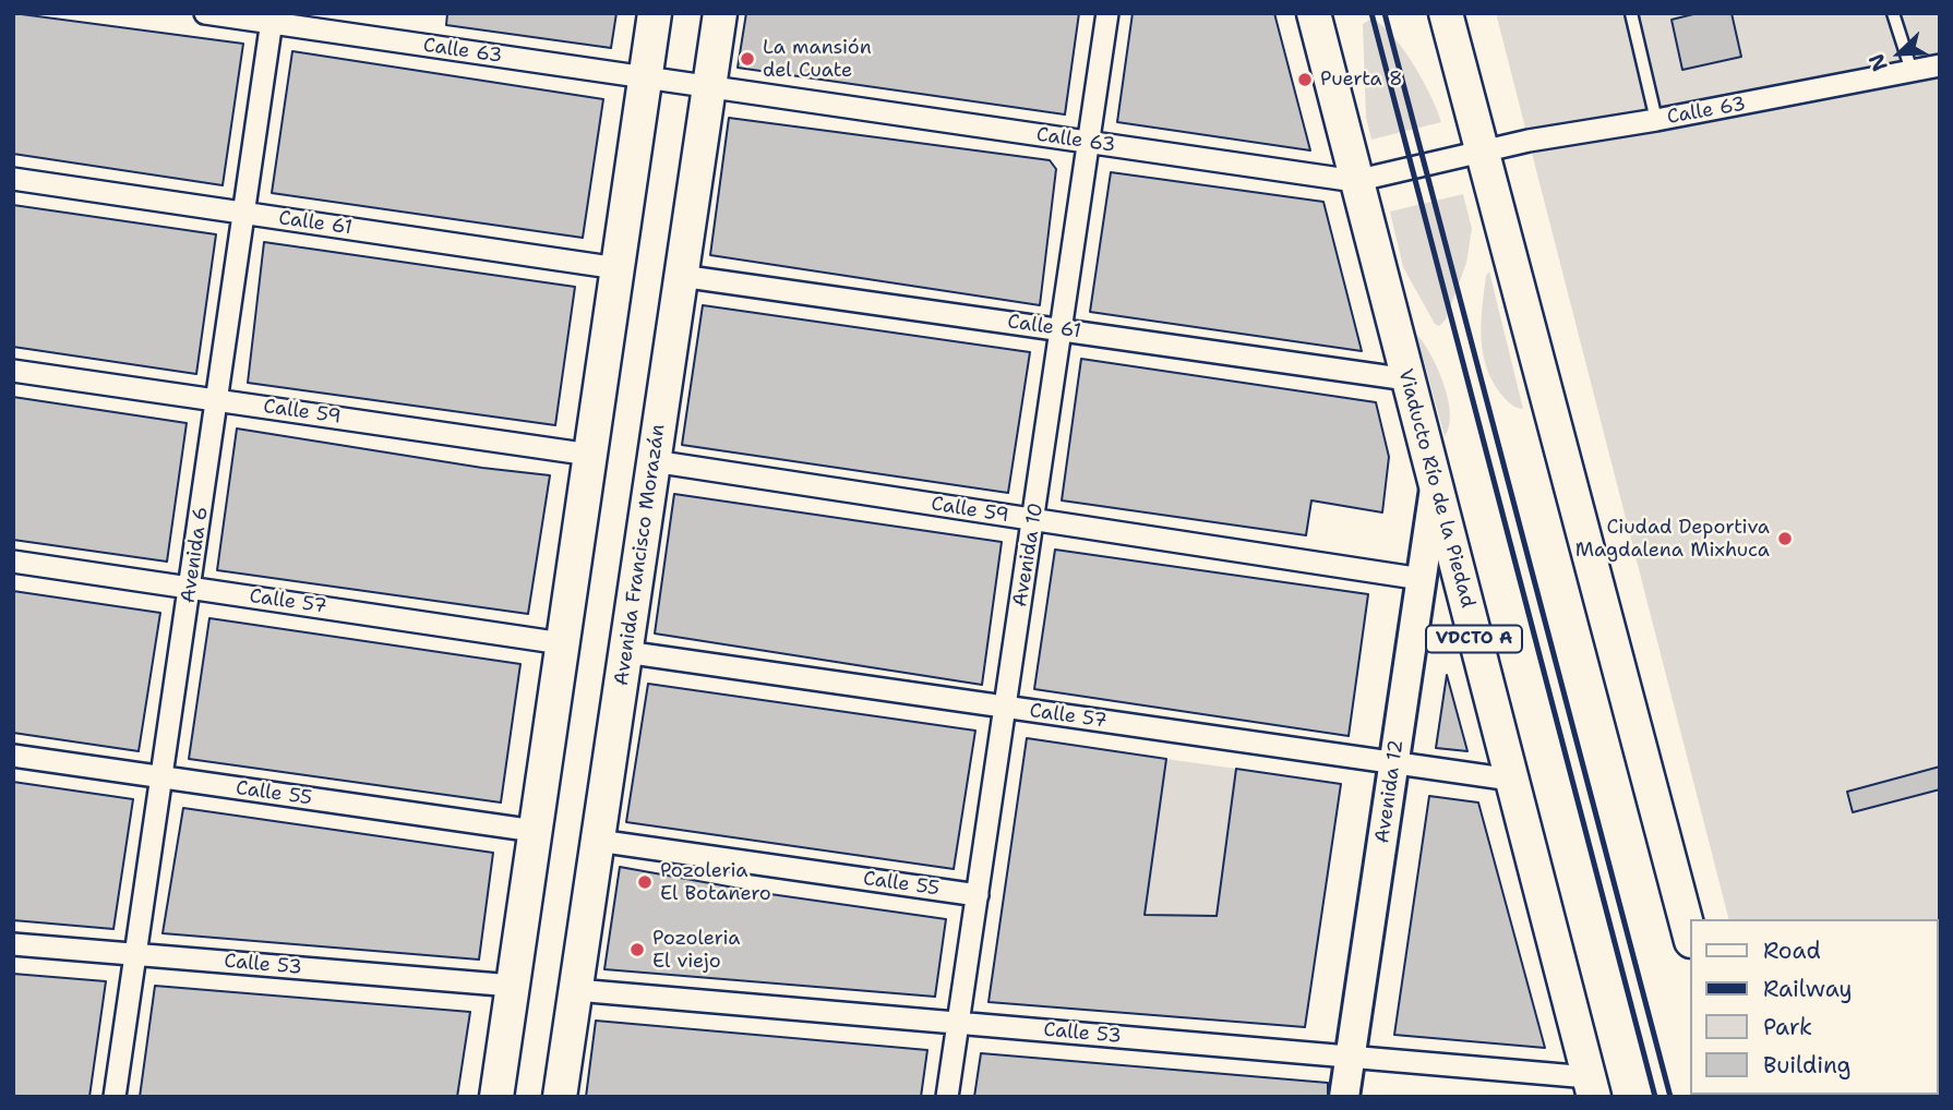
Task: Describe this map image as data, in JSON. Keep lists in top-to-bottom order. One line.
{"streets":{"main road":["Viaducto Río de la Piedad","Avenida Francisco Morazán","VDCTO A"],"street":["Calle 63","Calle 61","Calle 59","Avenida 6","Avenida 10","Calle 57","Avenida 12","Calle 55","Calle 53"]},"crossings":[["Calle 63","Viaducto Río de la Piedad"],["Calle 63","Avenida 6"],["Calle 63","Avenida Francisco Morazán"],["Calle 63","Avenida 10"],["Calle 61","Viaducto Río de la Piedad"],["Calle 61","Avenida 6"],["Calle 61","Avenida Francisco Morazán"],["Calle 61","Avenida 10"],["Calle 59","Avenida 6"],["Calle 59","Avenida Francisco Morazán"],["Calle 59","Avenida 10"],["Calle 59","Avenida 12"],["Viaducto Río de la Piedad","Calle 57"],["Viaducto Río de la Piedad","Avenida 12"],["Viaducto Río de la Piedad","Calle 53"],["Avenida 6","Calle 57"],["Avenida 6","Calle 55"],["Avenida 6","Calle 53"],["Avenida Francisco Morazán","Calle 57"],["Avenida Francisco Morazán","Calle 55"],["Avenida Francisco Morazán","Calle 53"],["Avenida 10","Calle 57"],["Avenida 10","Calle 55"],["Avenida 10","Calle 53"],["Calle 57","Avenida 12"],["Avenida 12","Calle 53"]],"places":["La mansión del Cuate","Puerta 8","Ciudad Deportiva Magdalena Mixhuca","Pozoleria El Botanero","Pozoleria El viejo"],"legend":["Road","Railway","Park","Building"],"north":"bottom left"}
